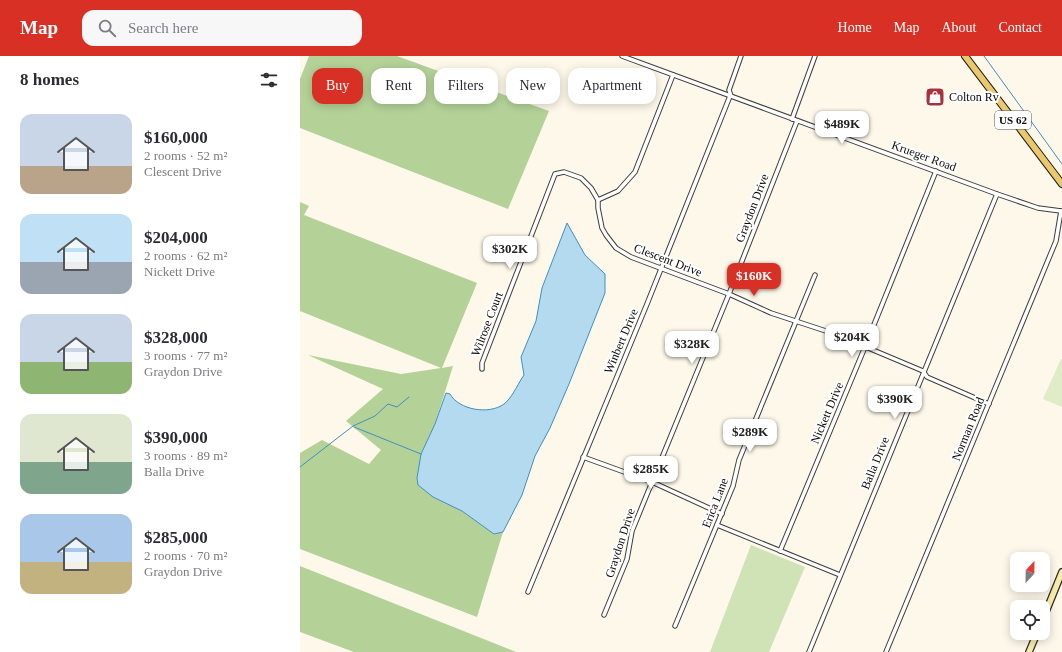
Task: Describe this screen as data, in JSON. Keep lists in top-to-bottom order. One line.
{"streets":{"main road":["US 62"],"street":["Krueger Road","Graydon Drive","Clescent Drive","Wilrose Court","Winbert Drive","Nickett Drive","Norman Road","Balla Drive","Erica Lane"]},"crossings":[["Krueger Road","Graydon Drive"],["Krueger Road","Winbert Drive"],["Krueger Road","Nickett Drive"],["Krueger Road","Norman Road"],["Krueger Road","Balla Drive"],["Graydon Drive","Clescent Drive"],["Clescent Drive","Wilrose Court"],["Clescent Drive","Winbert Drive"],["Clescent Drive","Nickett Drive"],["Clescent Drive","Norman Road"],["Clescent Drive","Balla Drive"],["Clescent Drive","Erica Lane"]],"places":{"shop":["Colton Rv"]},"north":"top","page":{"header":"Map","search":"Search here","nav":["Home","Map","About","Contact"],"heading":"8 homes","chip":["Buy","Rent","Filters","New","Apartment"],"list":[{"name":"$160,000","note":"2 rooms · 52 m² · Clescent Drive"},{"name":"$204,000","note":"2 rooms · 62 m² · Nickett Drive"},{"name":"$328,000","note":"3 rooms · 77 m² · Graydon Drive"},{"name":"$390,000","note":"3 rooms · 89 m² · Balla Drive"},{"name":"$285,000","note":"2 rooms · 70 m² · Graydon Drive"}],"price":["$489K","$302K","$160K","$204K","$328K","$390K","$289K","$285K"]}}
